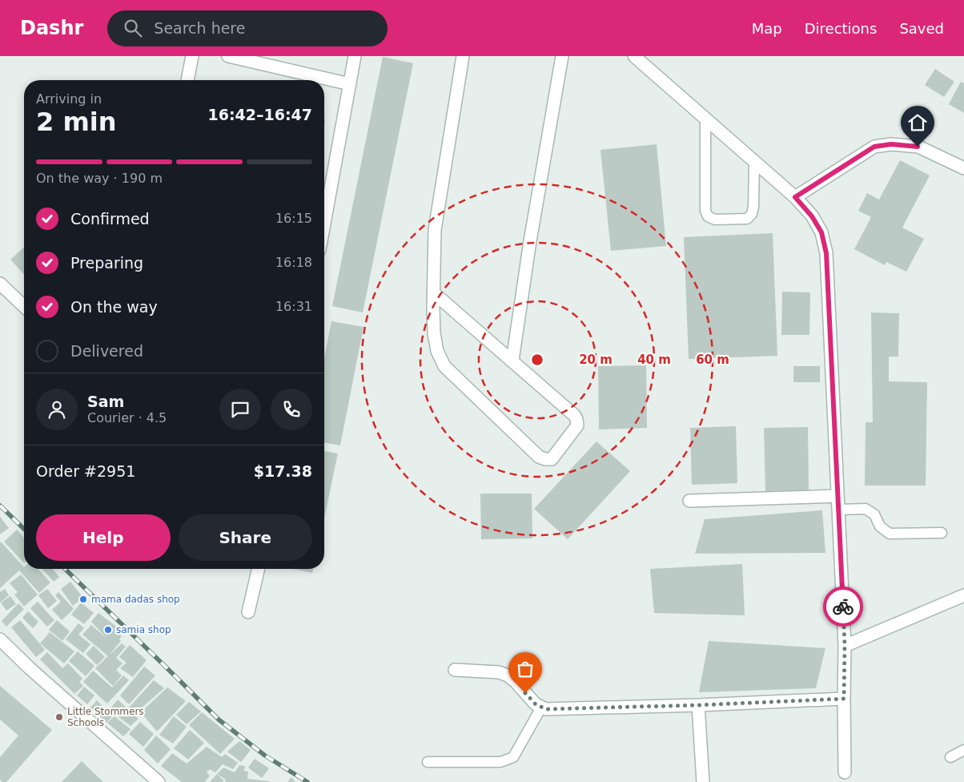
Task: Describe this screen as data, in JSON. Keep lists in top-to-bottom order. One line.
{"places":["mama dadas shop","samia shop","Little Stommers Schools"],"page":{"header":"Dashr","search":"Search here","nav":["Map","Directions","Saved"],"heading":["2 min","Arriving in","16:42–16:47"],"panel":["Sam","Courier · 4.5","Order #2951","$17.38"],"bar":"On the way · 190 m","list":[["Confirmed","16:15"],["Preparing","16:18"],["On the way","16:31"],"Delivered"],"buttons":["Help","Share"]},"rings":["20 m","40 m","60 m"]}
